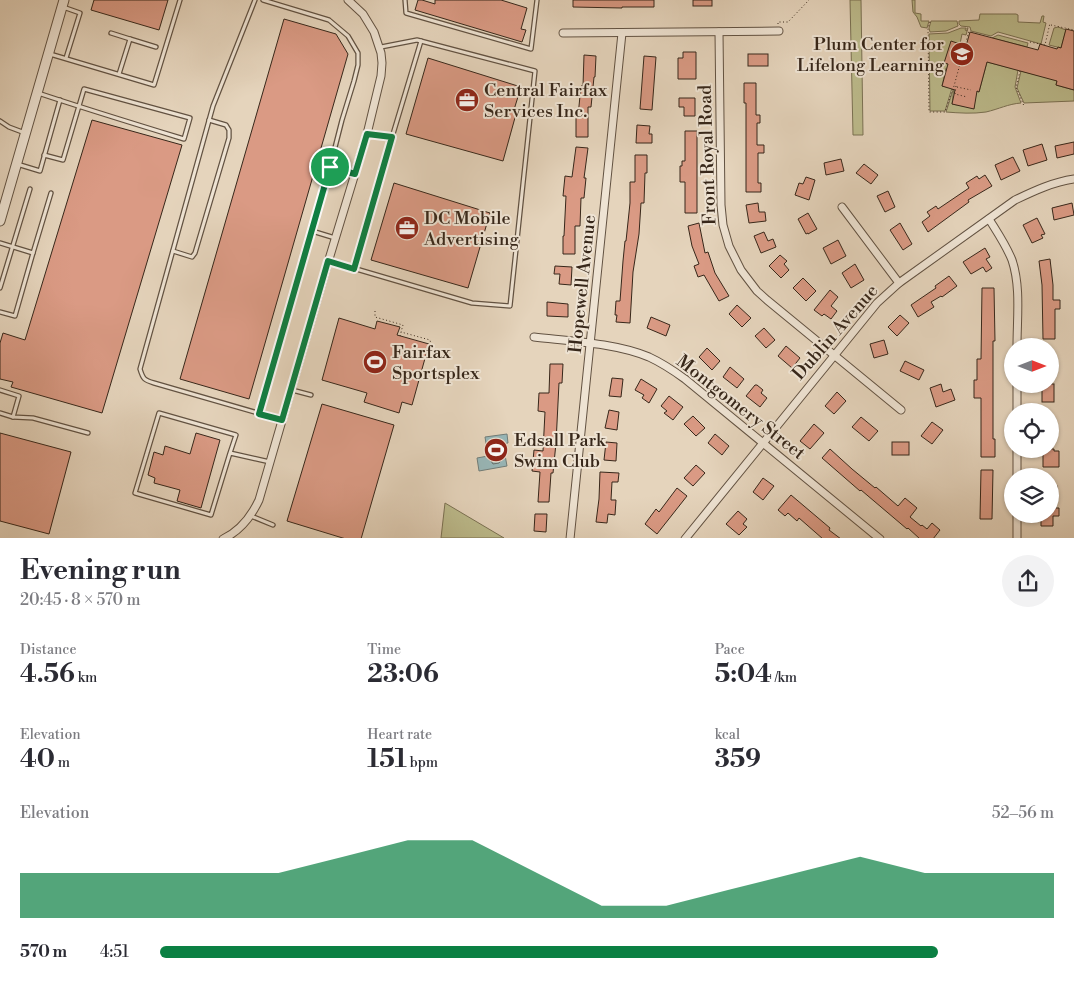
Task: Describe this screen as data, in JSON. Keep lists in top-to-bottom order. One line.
{"streets":{"street":["Front Royal Road","Hopewell Avenue","Dublin Avenue","Montgomery Street"]},"crossings":[["Front Royal Road","Dublin Avenue"],["Hopewell Avenue","Montgomery Street"],["Dublin Avenue","Montgomery Street"]],"places":{"school or university":["Plum Center for Lifelong Learning"],"office":["Central Fairfax Services Inc.","DC Mobile Advertising"],"sports":["Fairfax Sportsplex","Edsall Park Swim Club"]},"north":"right","page":{"heading":["Evening run","20:45 · 8 × 570 m"],"stats":[["Distance","4.56 km"],["Time","23:06"],["Pace","5:04 /km"],["Elevation","40 m"],["Heart rate","151 bpm"],["kcal","359"]],"chart":["Elevation","52–56 m"],"list":[{"name":"570 m","note":"4:51"}]}}
